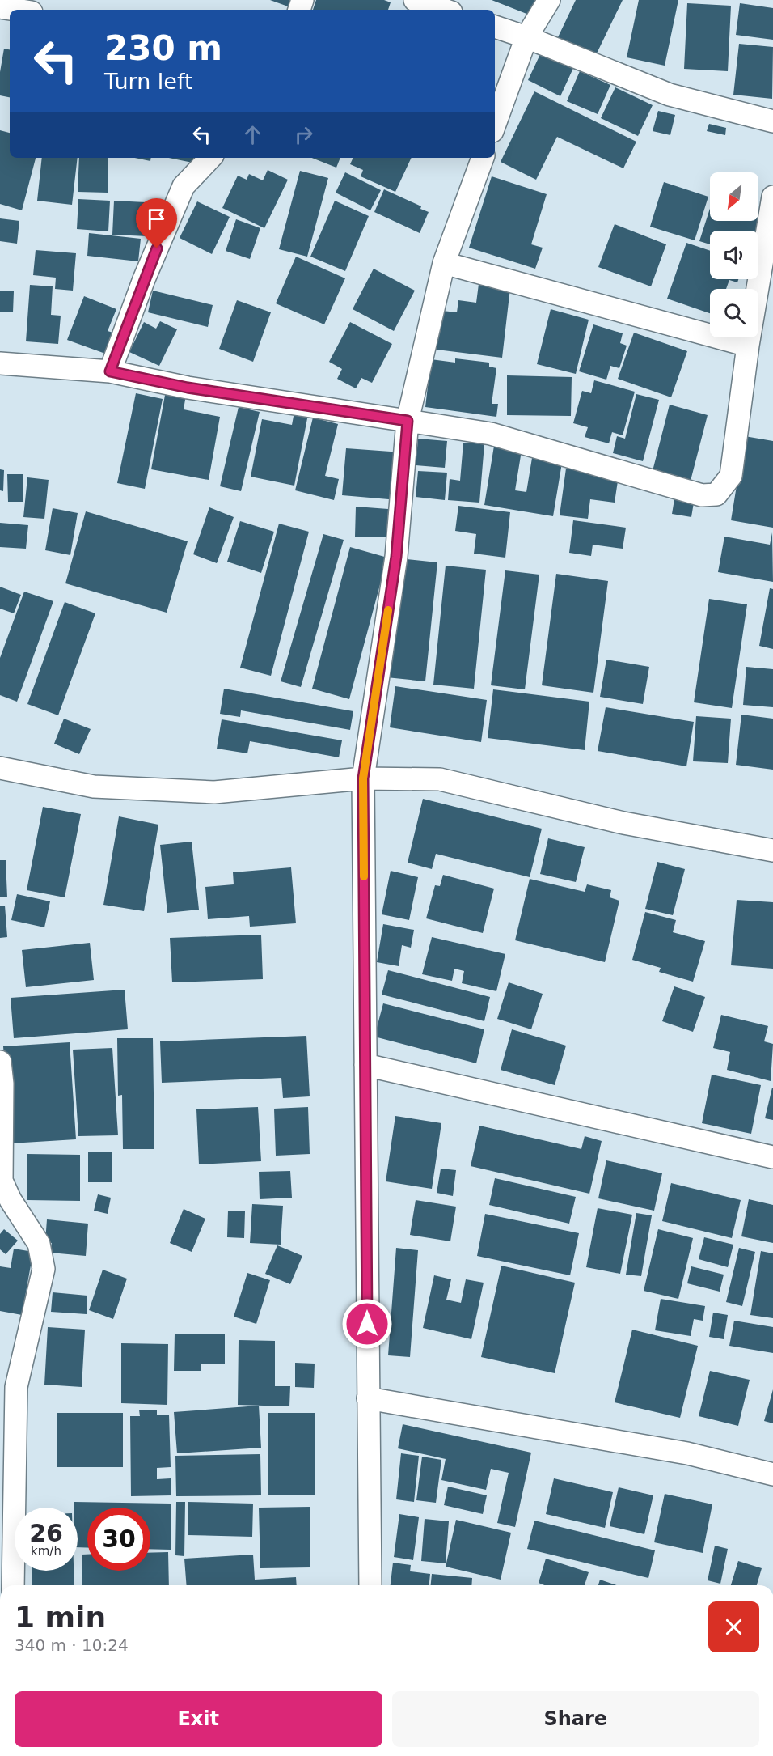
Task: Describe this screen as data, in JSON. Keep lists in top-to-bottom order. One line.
{"north":"bottom left","page":{"turn":["230 m","Turn left"],"speed":"26 km/h","limit":"30","heading":["1 min","340 m · 10:24"],"buttons":["Exit","Share"]}}
